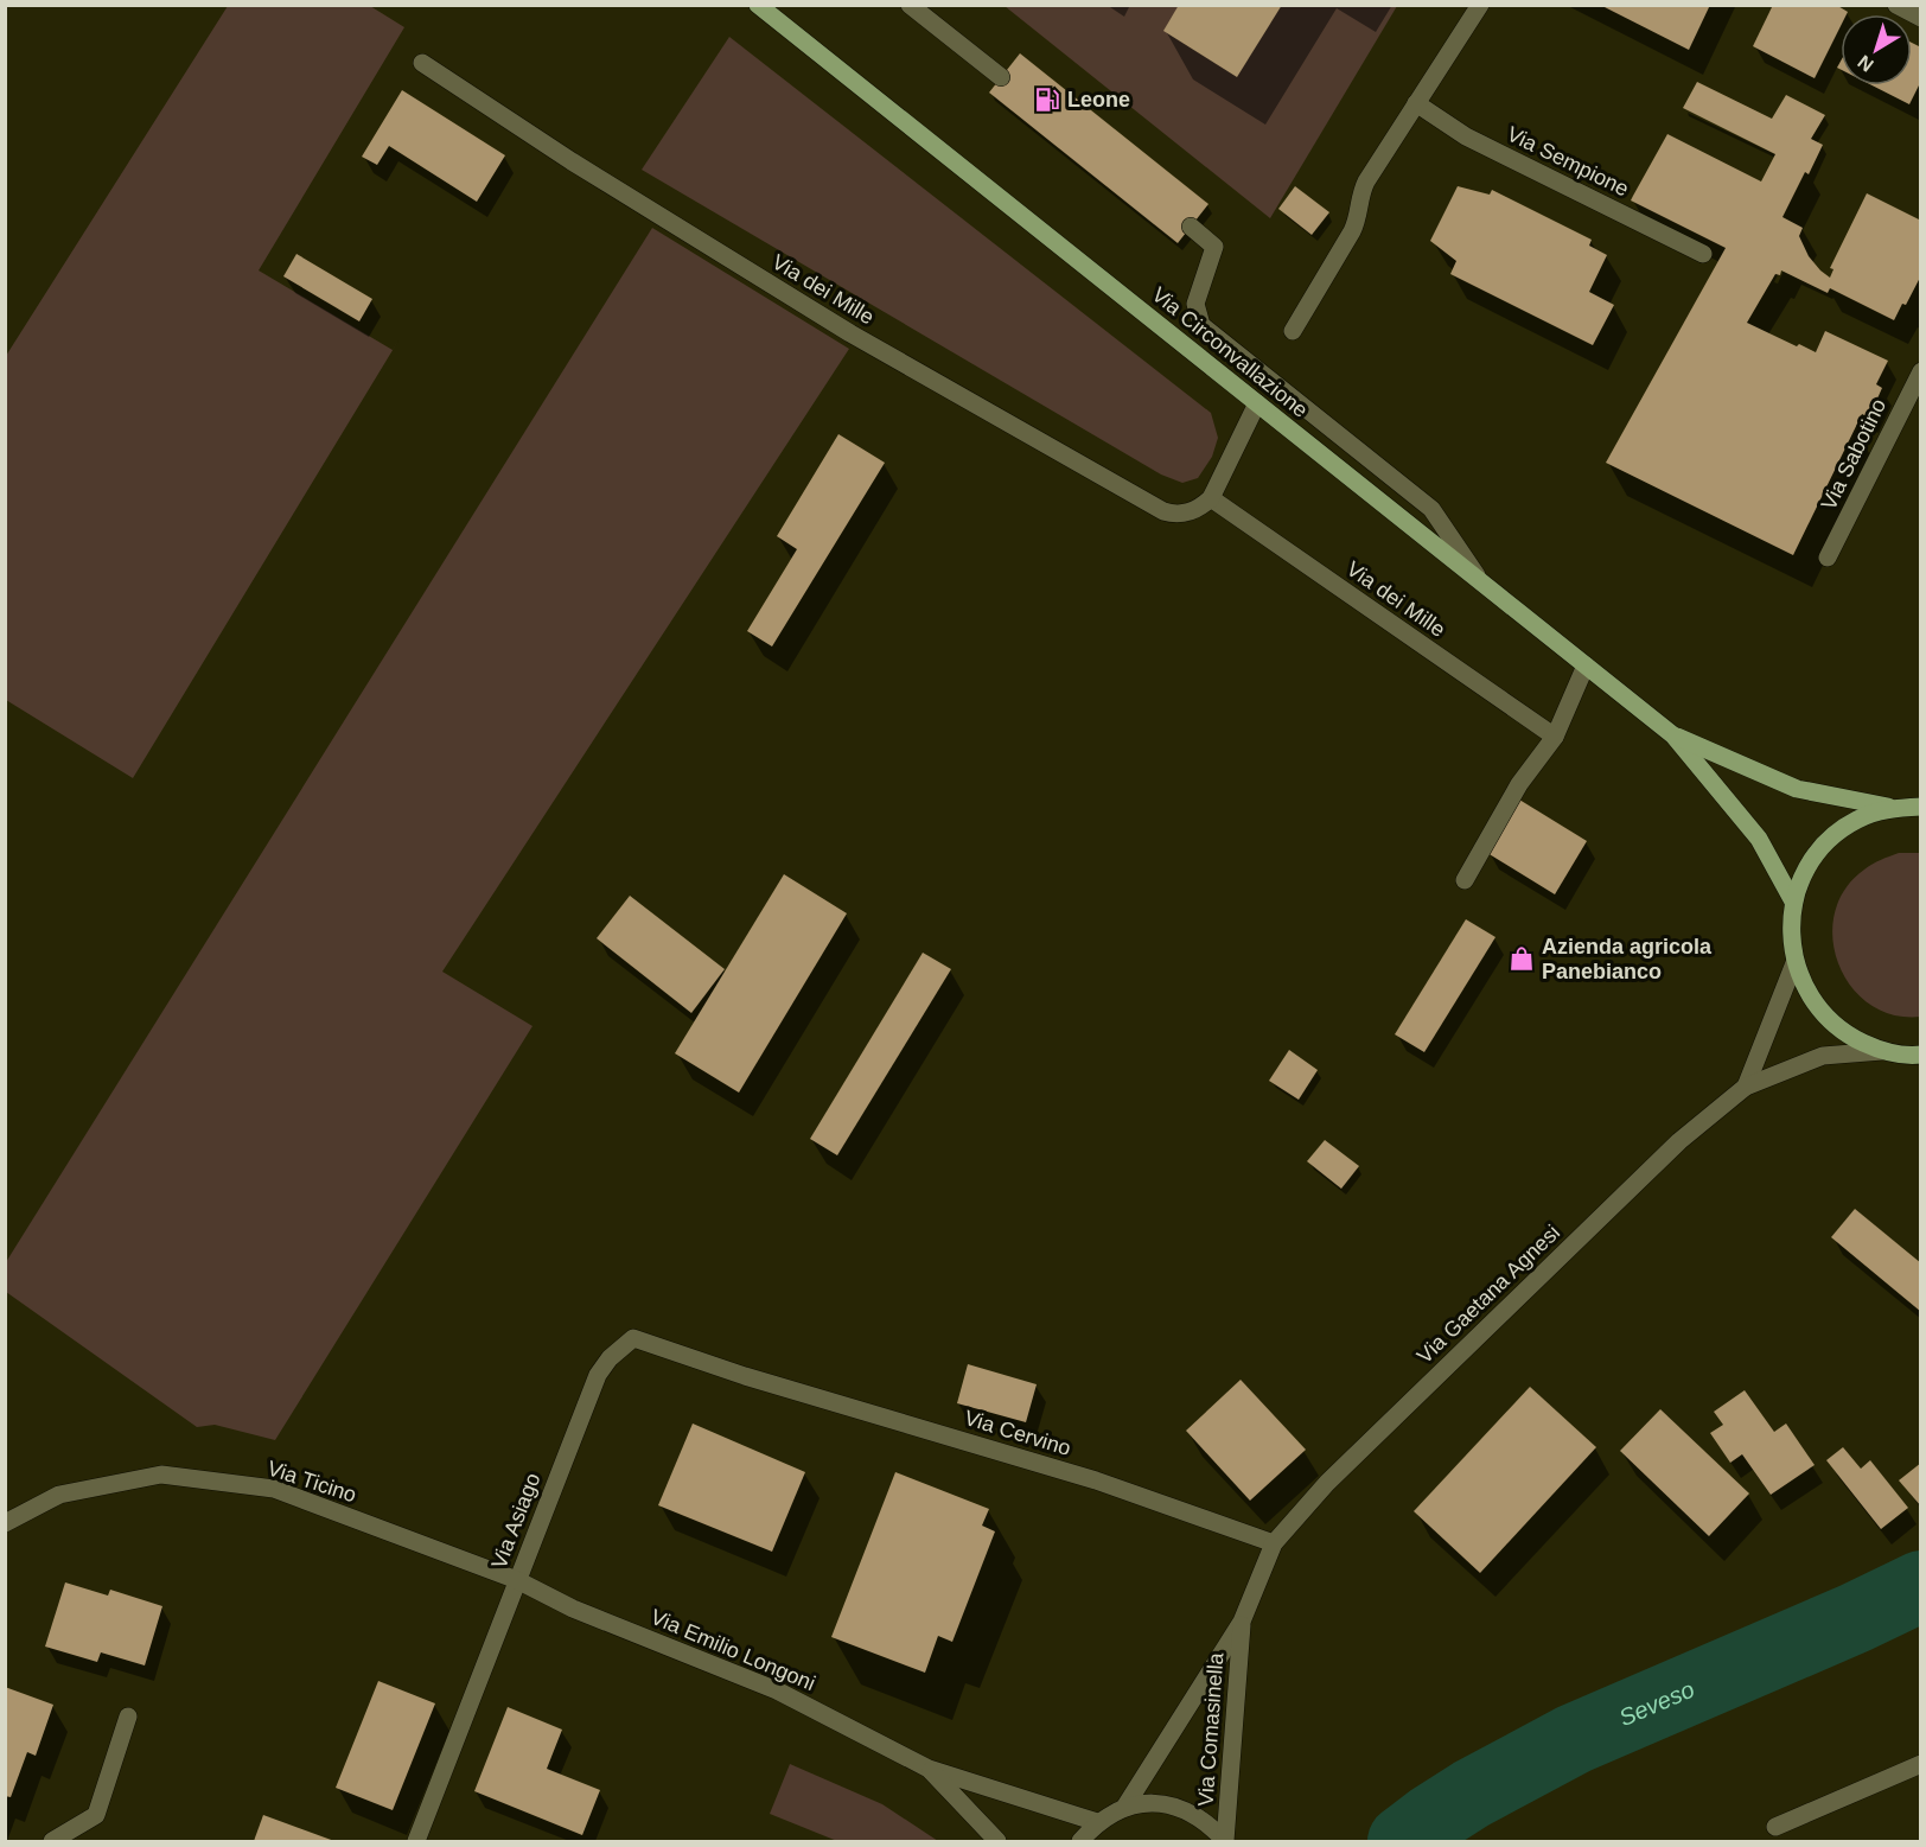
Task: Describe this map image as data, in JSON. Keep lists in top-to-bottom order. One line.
{"streets":{"main road":["Via Circonvallazione"],"street":["Via Sempione","Via dei Mille","Via Sabotino","Via Gaetana Agnesi","Via Cervino","Via Ticino","Via Asiago","Via Emilio Longoni","Via Comasinella"]},"crossings":[["Via Gaetana Agnesi","Via Cervino"],["Via Gaetana Agnesi","Via Comasinella"],["Via Cervino","Via Asiago"],["Via Cervino","Via Comasinella"],["Via Ticino","Via Asiago"],["Via Ticino","Via Emilio Longoni"],["Via Asiago","Via Emilio Longoni"]],"water":["Seveso"],"places":{"fuel station":["Leone"],"shop":["Azienda agricola Panebianco"]},"north":"bottom left"}
